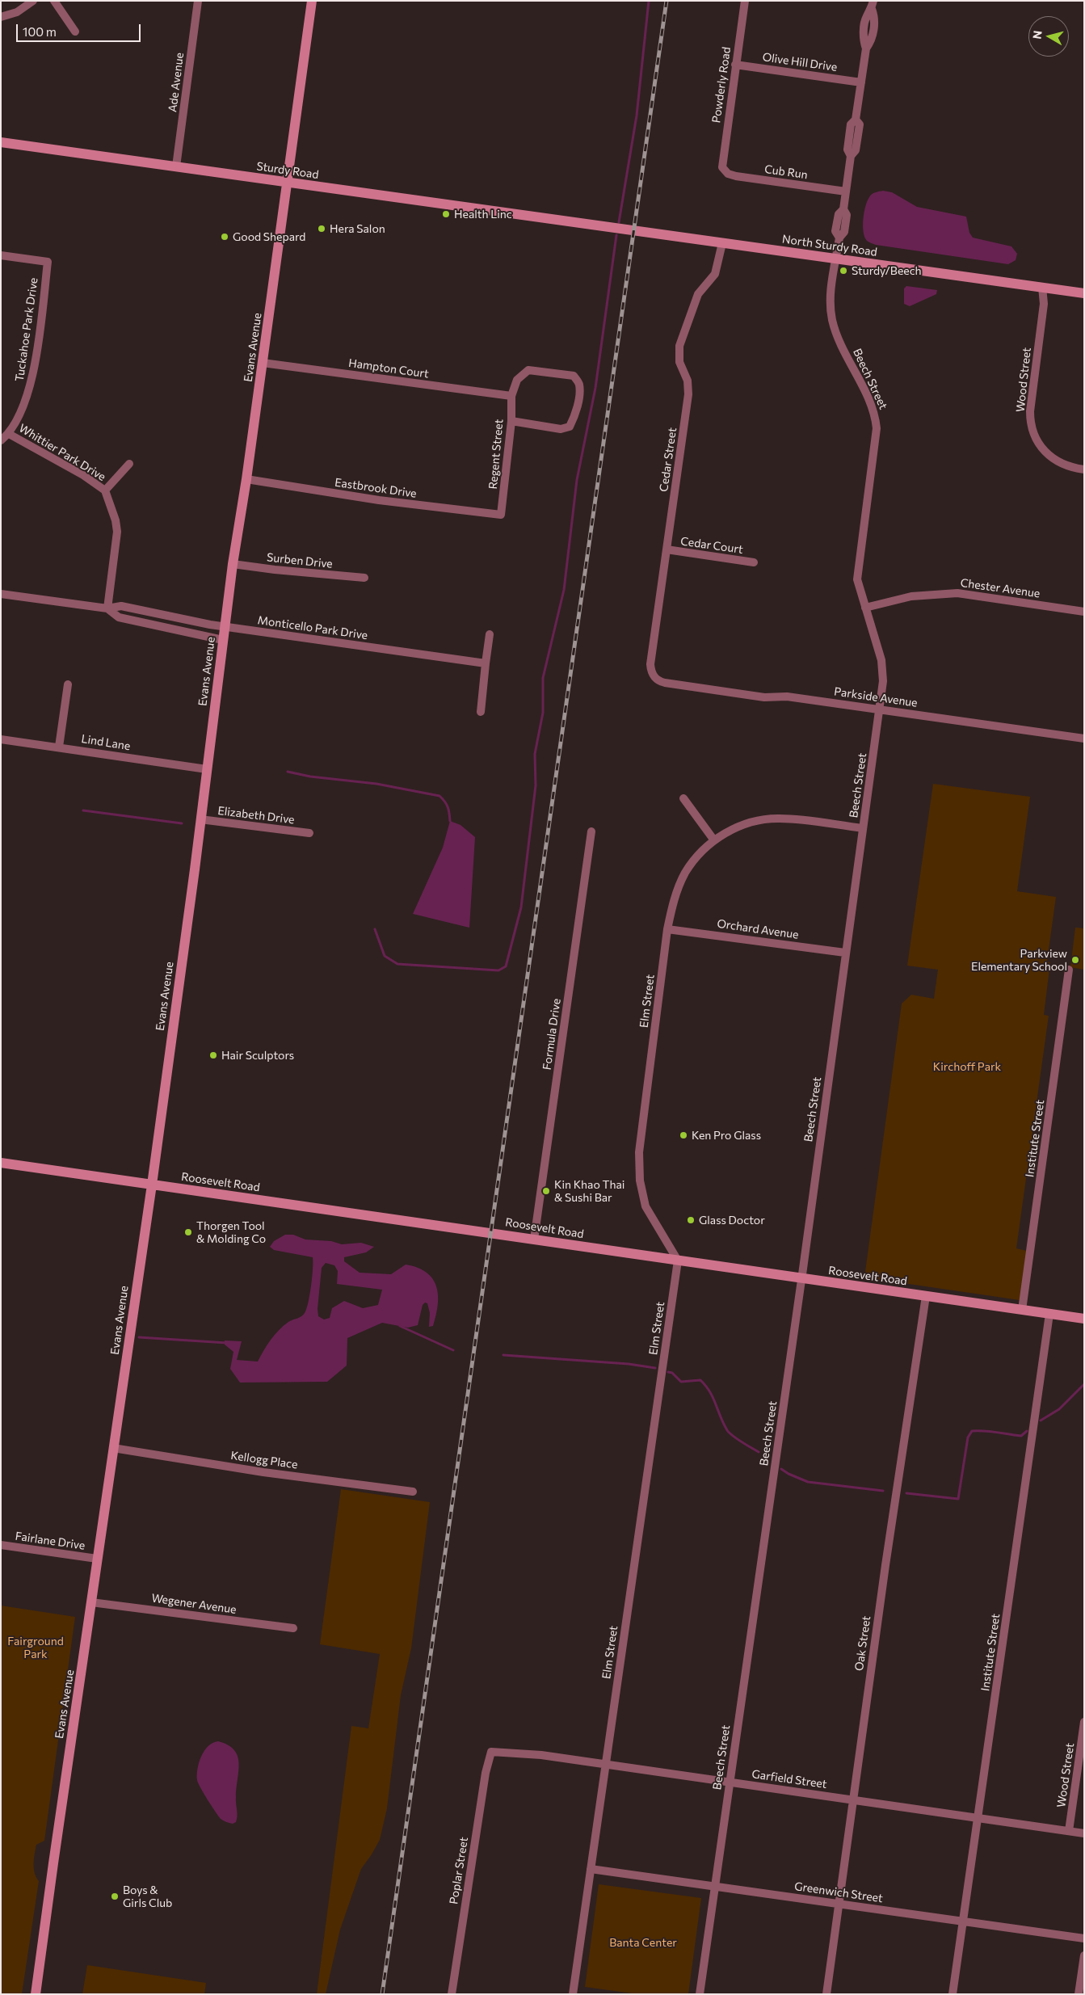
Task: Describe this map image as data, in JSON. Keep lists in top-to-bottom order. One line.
{"streets":{"street":["Olive Hill Drive","Ade Avenue","Powderly Road","Sturdy Road","Cub Run","North Sturdy Road","Tuckahoe Park Drive","Evans Avenue","Hampton Court","Beech Street","Wood Street","Whittier Park Drive","Regent Street","Cedar Street","Eastbrook Drive","Cedar Court","Surben Drive","Chester Avenue","Monticello Park Drive","Parkside Avenue","Lind Lane","Elizabeth Drive","Orchard Avenue","Elm Street","Formula Drive","Institute Street","Roosevelt Road","Kellogg Place","Fairlane Drive","Wegener Avenue","Oak Street","Garfield Street","Poplar Street","Greenwich Street"]},"crossings":[["Olive Hill Drive","Powderly Road"],["Olive Hill Drive","Beech Street"],["Ade Avenue","Sturdy Road"],["Powderly Road","Cub Run"],["Sturdy Road","North Sturdy Road"],["Sturdy Road","Evans Avenue"],["Cub Run","Beech Street"],["North Sturdy Road","Beech Street"],["North Sturdy Road","Wood Street"],["North Sturdy Road","Cedar Street"],["Tuckahoe Park Drive","Whittier Park Drive"],["Evans Avenue","Hampton Court"],["Evans Avenue","Eastbrook Drive"],["Evans Avenue","Surben Drive"],["Evans Avenue","Monticello Park Drive"],["Evans Avenue","Lind Lane"],["Evans Avenue","Elizabeth Drive"],["Evans Avenue","Roosevelt Road"],["Evans Avenue","Kellogg Place"],["Evans Avenue","Fairlane Drive"],["Evans Avenue","Wegener Avenue"],["Hampton Court","Regent Street"],["Beech Street","Chester Avenue"],["Beech Street","Parkside Avenue"],["Beech Street","Orchard Avenue"],["Beech Street","Elm Street"],["Beech Street","Roosevelt Road"],["Beech Street","Garfield Street"],["Beech Street","Greenwich Street"],["Wood Street","Garfield Street"],["Whittier Park Drive","Monticello Park Drive"],["Regent Street","Eastbrook Drive"],["Cedar Street","Cedar Court"],["Cedar Street","Parkside Avenue"],["Orchard Avenue","Elm Street"],["Elm Street","Roosevelt Road"],["Elm Street","Garfield Street"],["Elm Street","Greenwich Street"],["Formula Drive","Roosevelt Road"],["Institute Street","Roosevelt Road"],["Institute Street","Garfield Street"],["Institute Street","Greenwich Street"],["Roosevelt Road","Oak Street"],["Oak Street","Garfield Street"],["Oak Street","Greenwich Street"],["Garfield Street","Poplar Street"]],"parks":["Kirchoff Park","Fairground Park","Banta Center"],"places":["Health Linc","Hera Salon","Good Shepard","Sturdy/Beech","Parkview Elementary School","Hair Sculptors","Ken Pro Glass","Kin Khao Thai & Sushi Bar","Glass Doctor","Thorgen Tool & Molding Co","Boys & Girls Club"],"scale_bar":"100 m","north":"left"}
